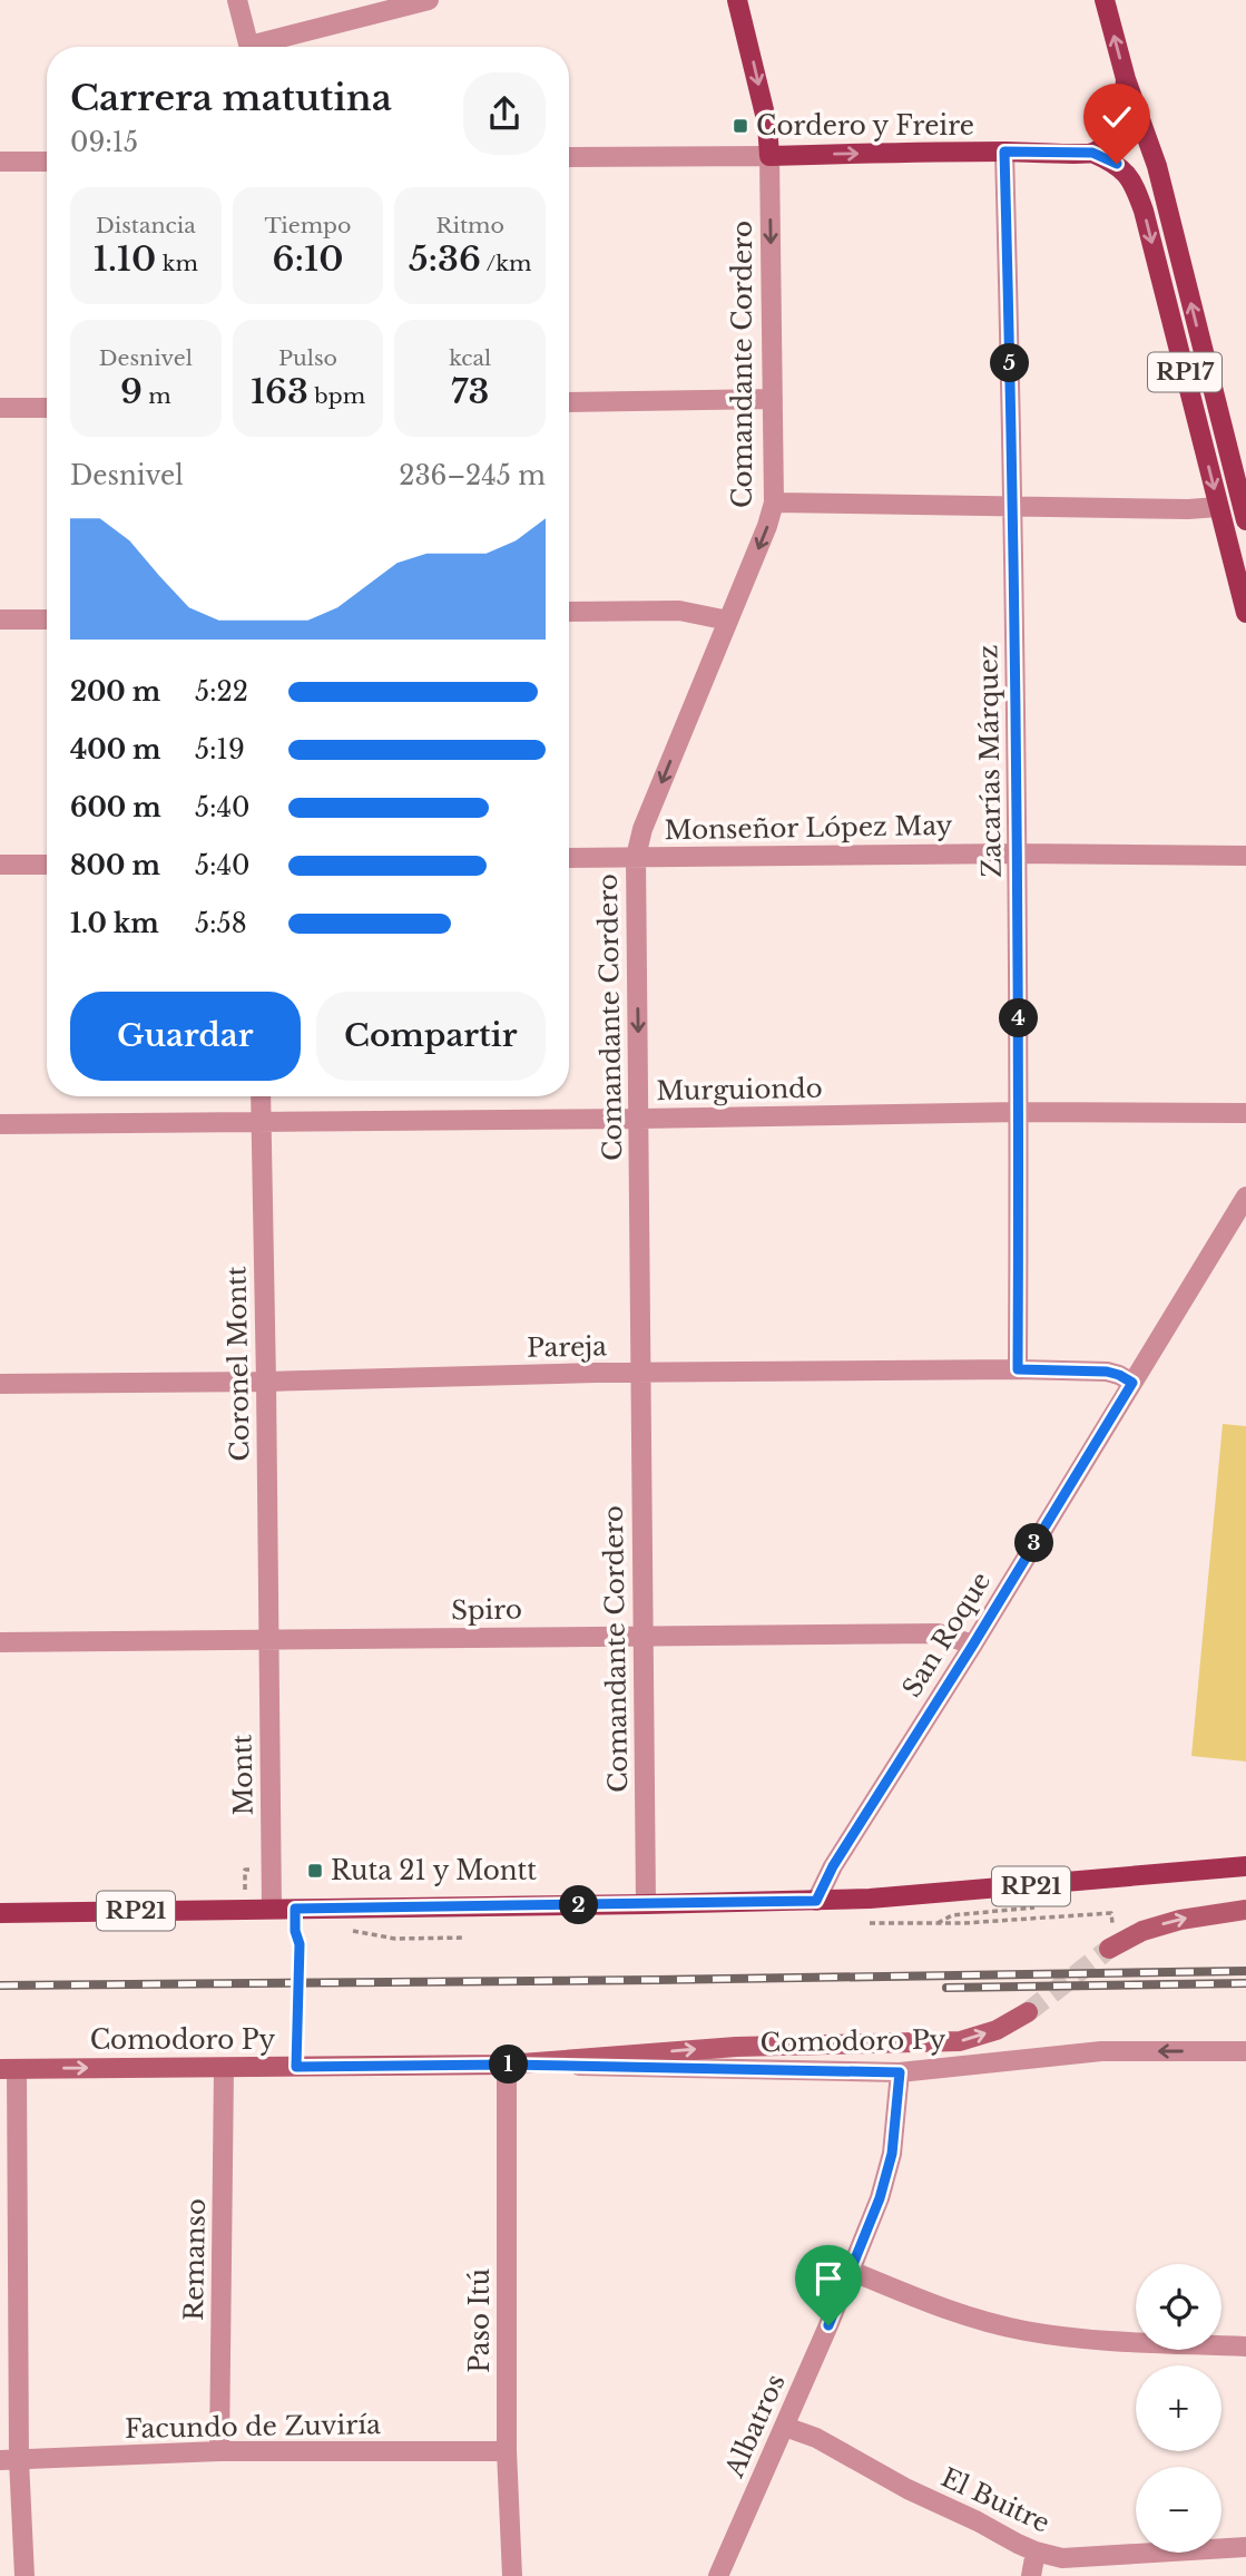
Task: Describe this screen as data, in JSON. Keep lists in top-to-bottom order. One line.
{"streets":{"main road":["RP17","RP21","Comodoro Py"],"street":["Comandante Cordero","Zacarías Márquez","Monseñor López May","Murguiondo","Pareja","Coronel Montt","Spiro","San Roque","Montt","Remanso","Paso Itú","Albatros","Facundo de Zuviría","El Buitre"]},"crossings":[["Comandante Cordero","Monseñor López May"],["Comandante Cordero","Murguiondo"],["Comandante Cordero","Pareja"],["Comandante Cordero","Spiro"],["Comandante Cordero","RP21"],["Zacarías Márquez","Monseñor López May"],["Zacarías Márquez","Murguiondo"],["Zacarías Márquez","Pareja"],["Murguiondo","Coronel Montt"],["Pareja","Coronel Montt"],["Pareja","San Roque"],["Coronel Montt","Spiro"],["Coronel Montt","Montt"],["Spiro","San Roque"],["Spiro","Montt"],["San Roque","RP21"],["Montt","RP21"],["Comodoro Py","Remanso"],["Comodoro Py","Paso Itú"],["Comodoro Py","Albatros"],["Remanso","Facundo de Zuviría"],["Paso Itú","Facundo de Zuviría"],["Albatros","El Buitre"]],"one_way":["Comandante Cordero"],"places":{"transit":["Cordero y Freire","Ruta 21 y Montt"]},"page":{"heading":["Carrera matutina","09:15"],"stats":[["Distancia","1.10 km"],["Tiempo","6:10"],["Ritmo","5:36 /km"],["Desnivel","9 m"],["Pulso","163 bpm"],["kcal","73"]],"pins":["5","4","3","2","1"],"chart":["Desnivel","236–245 m"],"list":[{"name":"200 m","note":"5:22"},{"name":"400 m","note":"5:19"},{"name":"600 m","note":"5:40"},{"name":"800 m","note":"5:40"},{"name":"1.0 km","note":"5:58"}],"buttons":["Guardar","Compartir"],"map_buttons":["+","−"]}}
